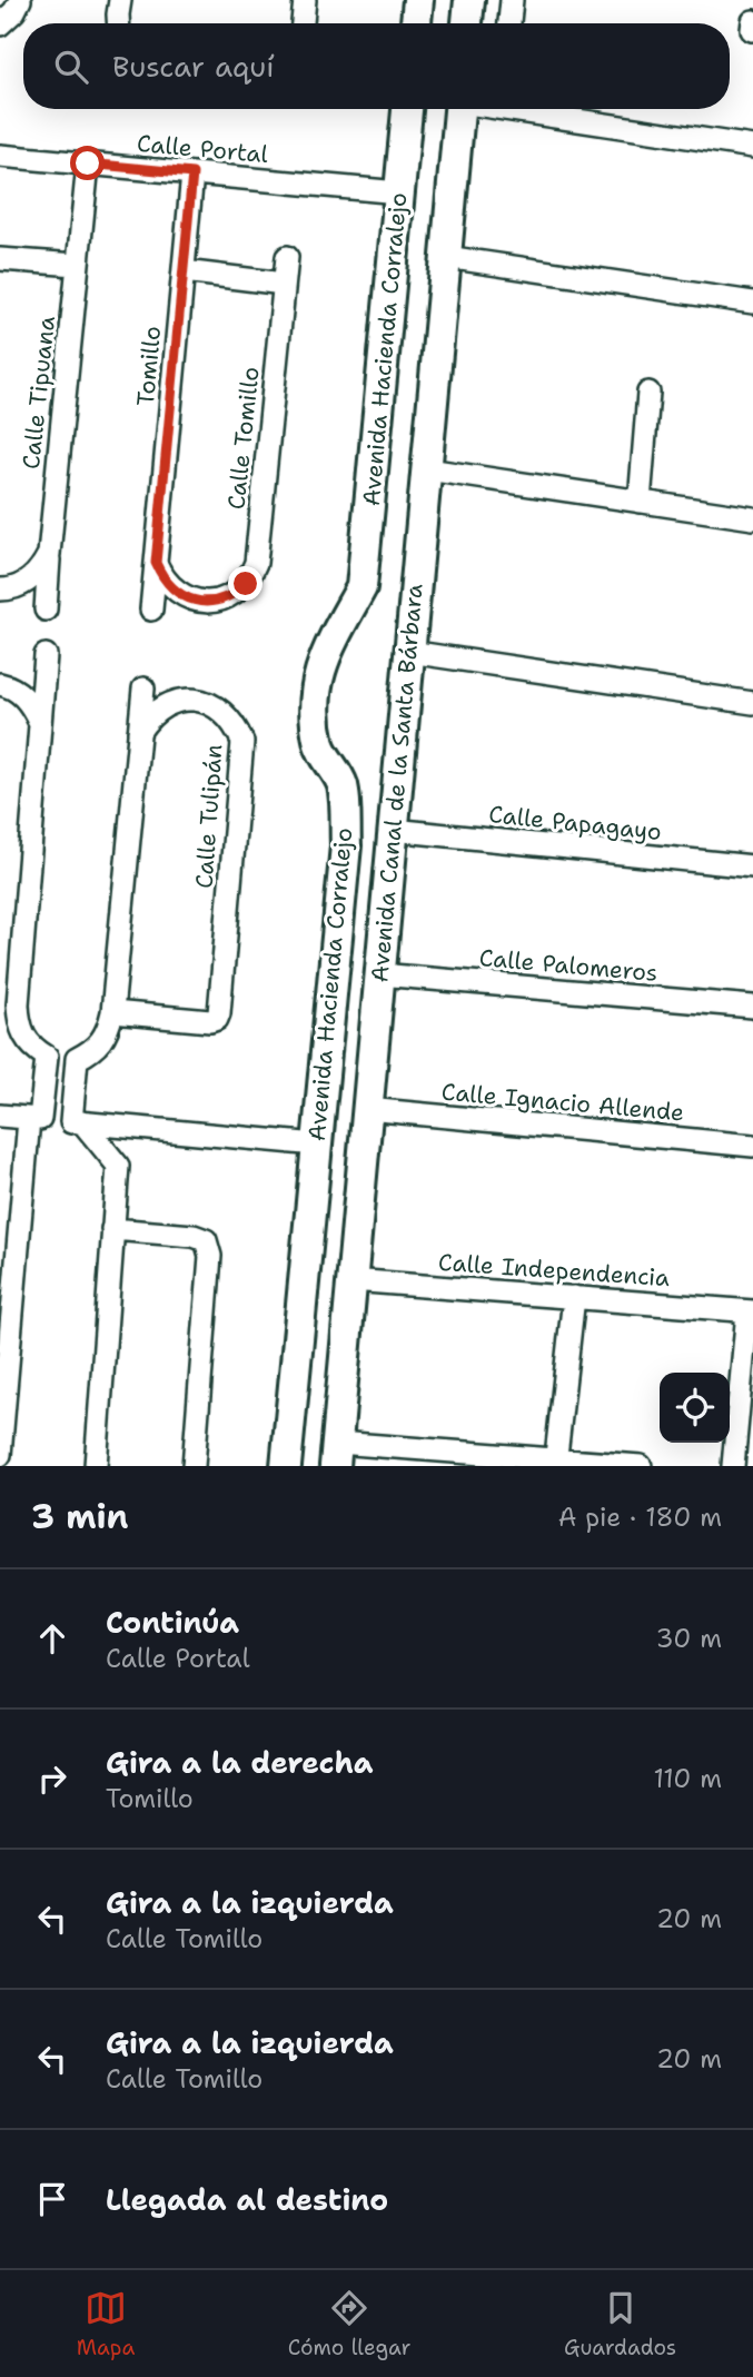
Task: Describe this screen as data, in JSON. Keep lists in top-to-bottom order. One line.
{"streets":{"main road":["Avenida Hacienda Corralejo","Avenida Canal de la Santa Bárbara"],"street":["Calle Portal","Tomillo","Calle Tipuana","Calle Tomillo","Calle Tulipán","Calle Papagayo","Calle Palomeros","Calle Ignacio Allende","Calle Independencia"]},"crossings":[["Calle Portal","Avenida Hacienda Corralejo"],["Calle Portal","Tomillo"],["Calle Portal","Calle Tipuana"],["Tomillo","Calle Tomillo"],["Avenida Canal de la Santa Bárbara","Calle Papagayo"],["Avenida Canal de la Santa Bárbara","Calle Palomeros"],["Avenida Canal de la Santa Bárbara","Calle Ignacio Allende"],["Avenida Canal de la Santa Bárbara","Calle Independencia"]],"page":{"search":"Buscar aquí","heading":["3 min","A pie · 180 m"],"list":[["Continúa","Calle Portal","30 m"],["Gira a la derecha","Tomillo","110 m"],["Gira a la izquierda","Calle Tomillo","20 m"],["Gira a la izquierda","Calle Tomillo","20 m"],"Llegada al destino"],"nav":["Mapa","Cómo llegar","Guardados"]}}
